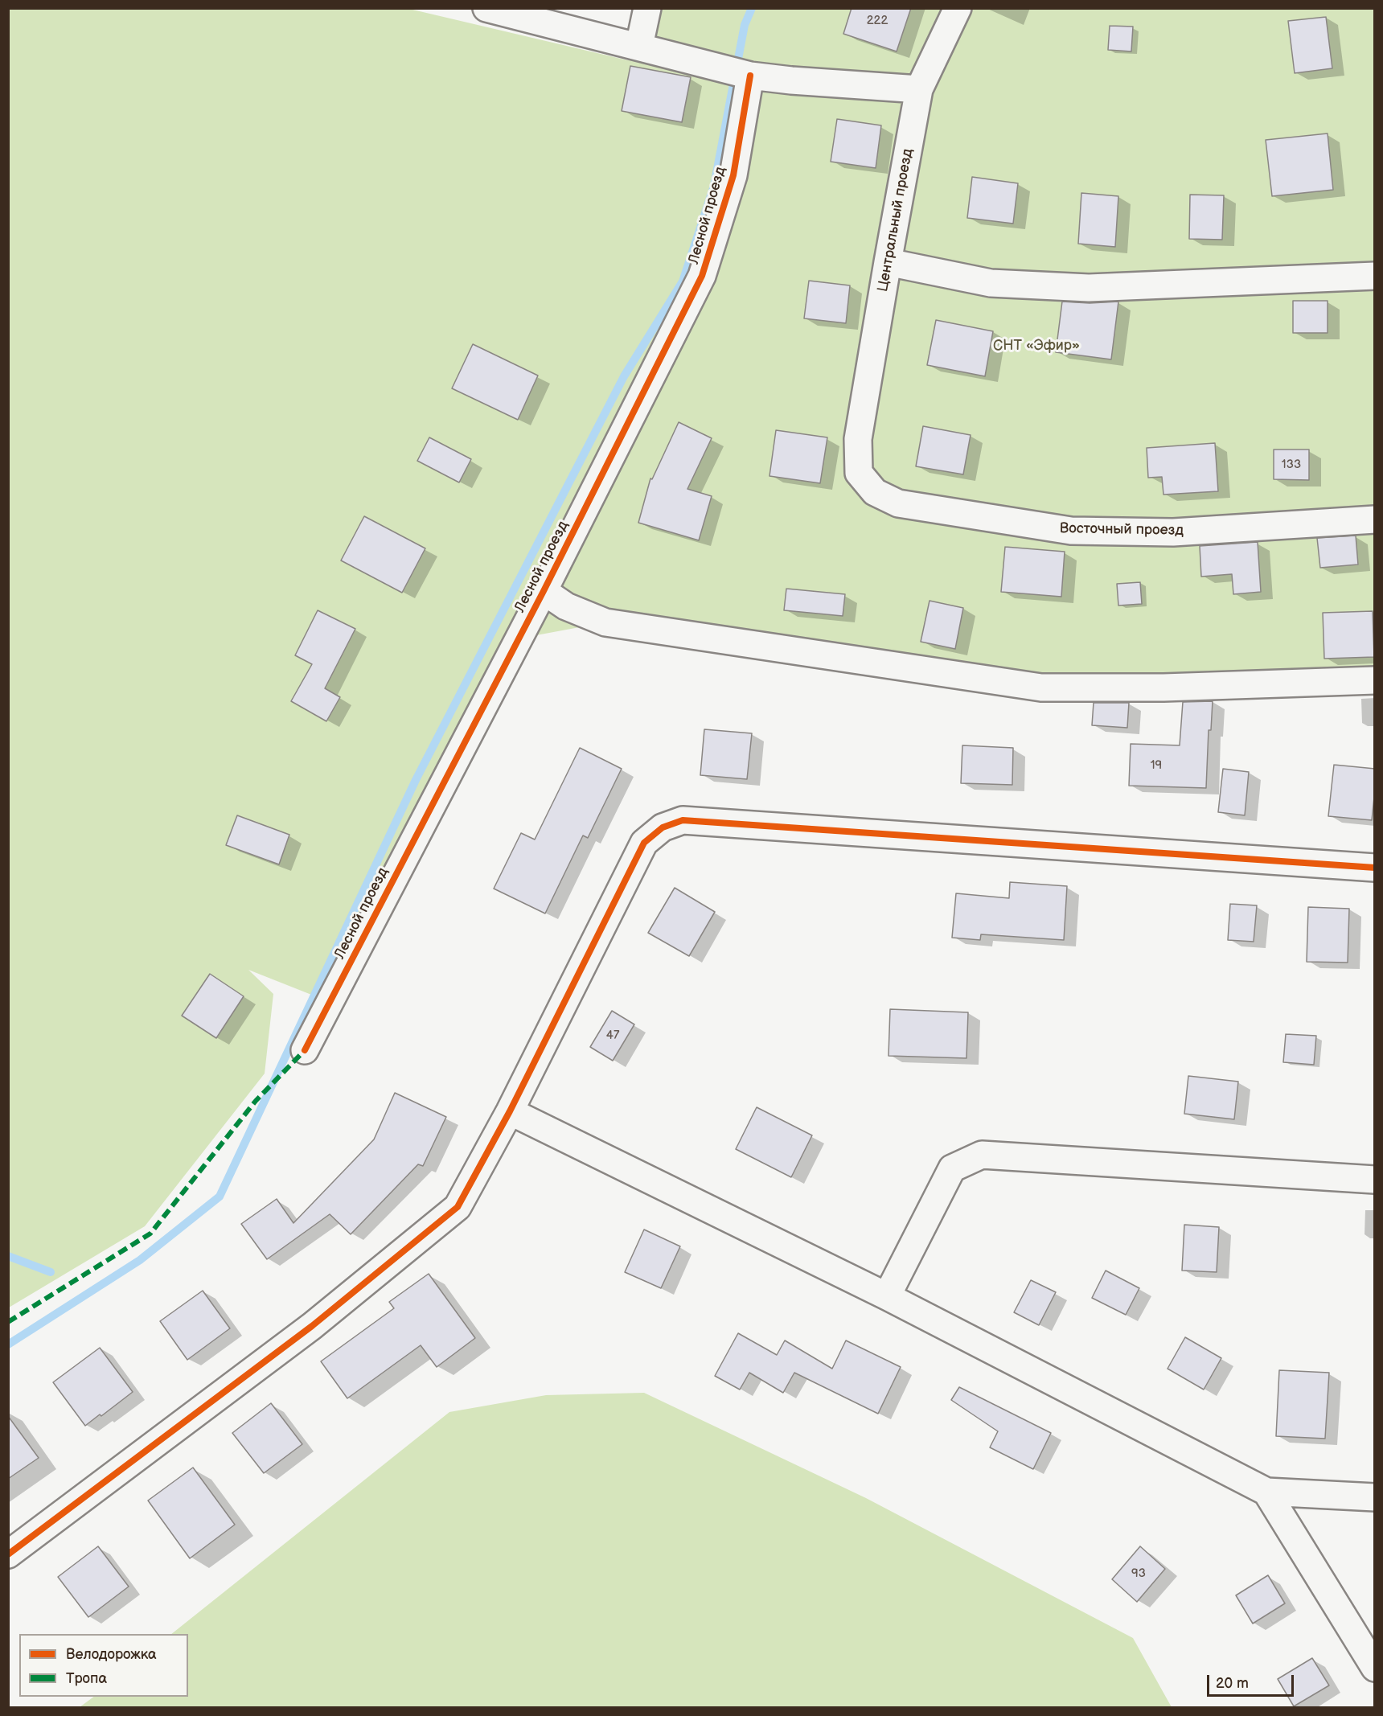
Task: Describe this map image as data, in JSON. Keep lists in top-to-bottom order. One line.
{"streets":{"street":["Лесной проезд","Центральный проезд","Восточный проезд"]},"crossings":[["Центральный проезд","Восточный проезд"]],"parks":["СНТ «Эфир»"],"house_numbers":["222","133","19","47","93"],"legend":["Велодорожка","Тропа"],"scale_bar":"20 m"}
